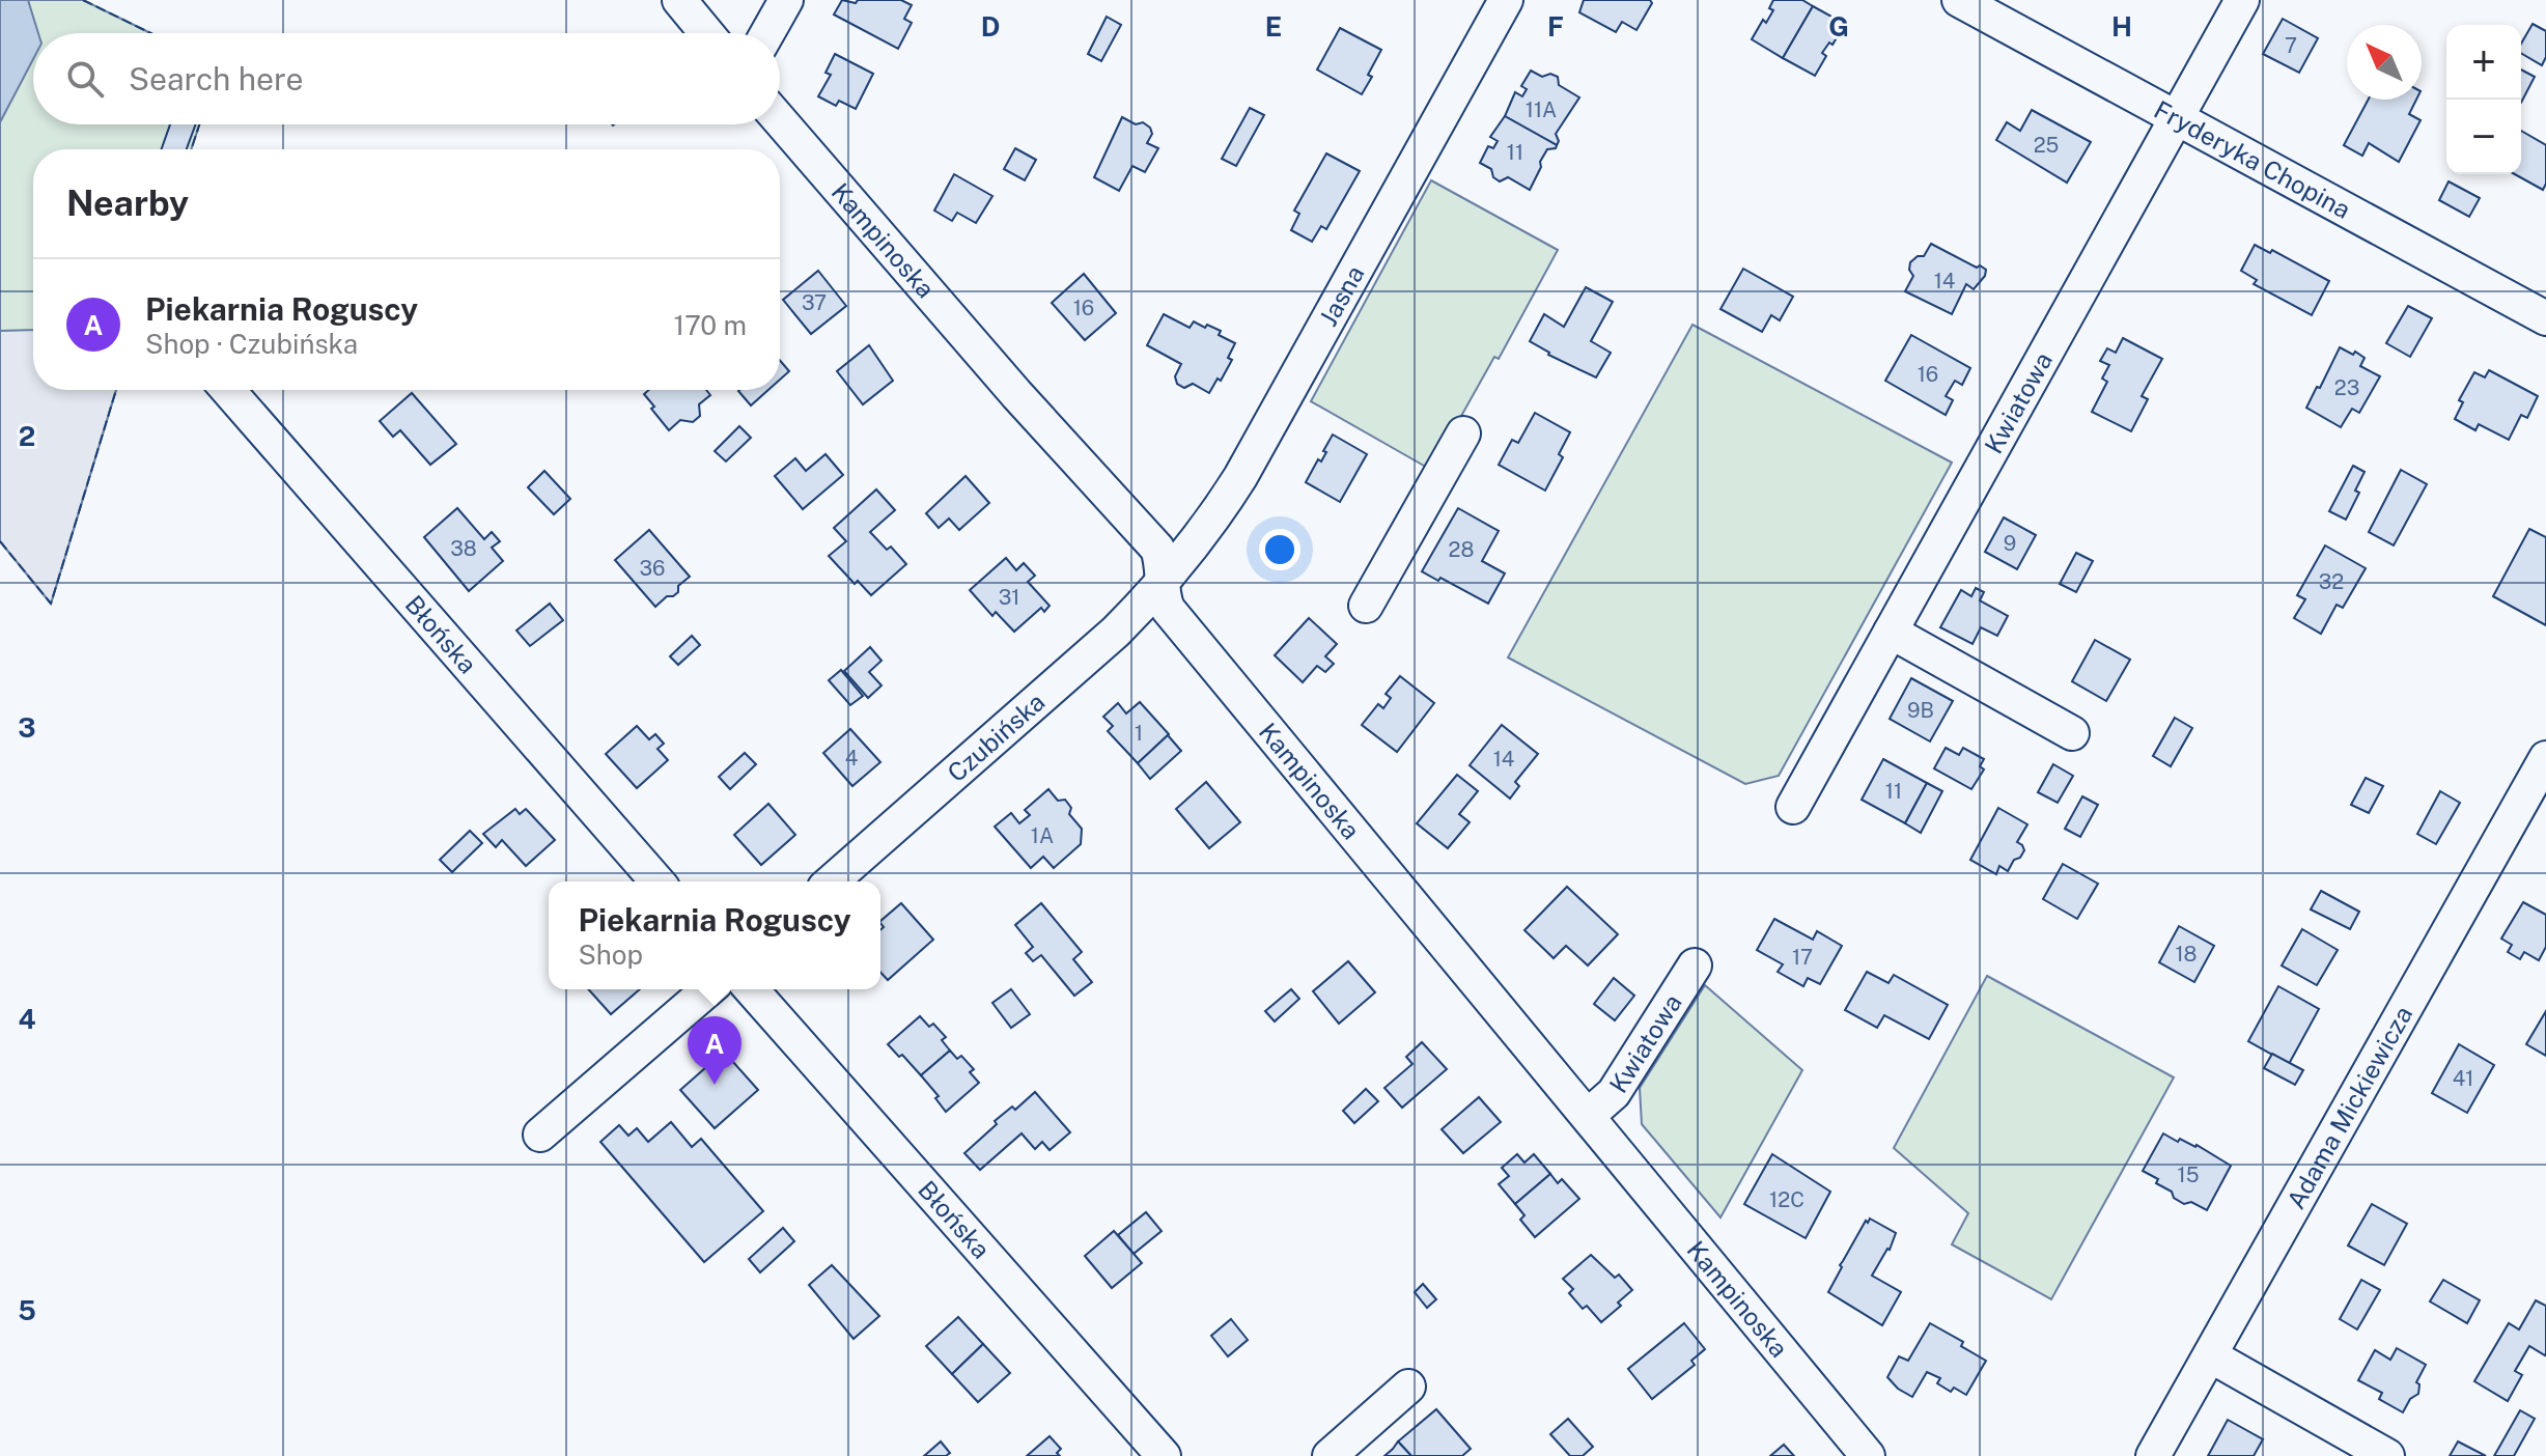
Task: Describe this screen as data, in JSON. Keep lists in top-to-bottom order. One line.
{"streets":{"street":["Fryderyka Chopina","Kampinoska","Jasna","Kwiatowa","Błońska","Czubińska","Adama Mickiewicza"]},"crossings":[["Fryderyka Chopina","Kwiatowa"],["Kampinoska","Jasna"],["Kampinoska","Kwiatowa"],["Kampinoska","Czubińska"],["Jasna","Czubińska"]],"house_numbers":["7","11A","25","11","14","37","16","16","23","9","38","28","36","32","31","9B","1","4","14","11","1A","18","17","41","15","12C"],"north":"top left","page":{"map_buttons":["+","−"],"search":"Search here","heading":"Nearby","list":[{"mark":"A","name":"Piekarnia Roguscy","note":"Shop · Czubińska","value":"170 m"}],"popup":["Piekarnia Roguscy","Shop"],"pins":"A"},"grid":{"columns":["D","E","F","G","H"],"rows":["2","3","4","5"]}}
